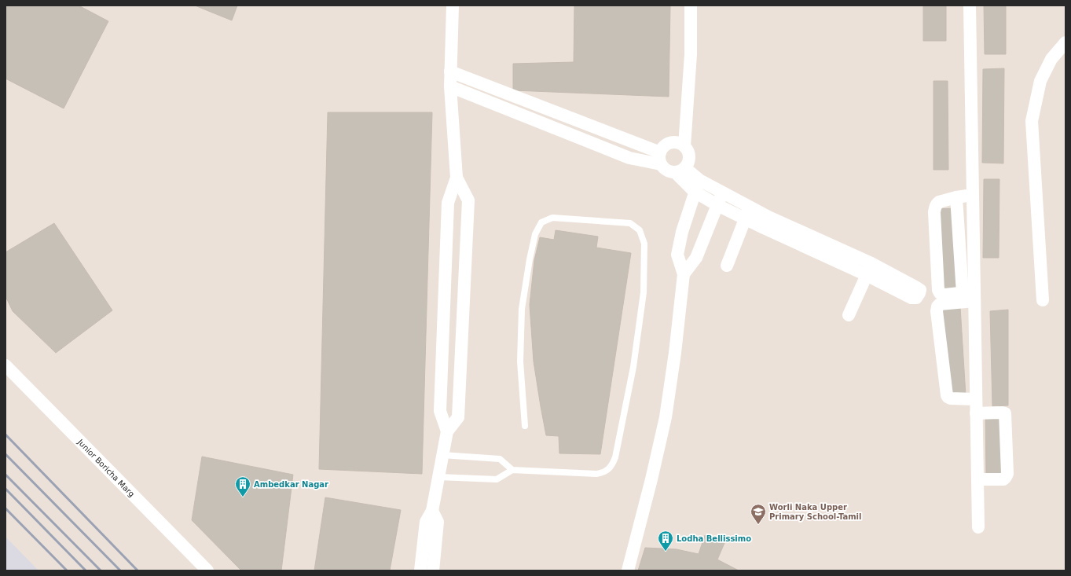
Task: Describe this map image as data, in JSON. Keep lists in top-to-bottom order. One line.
{"streets":{"street":["Junior Boricha Marg"]},"places":{"building":["Ambedkar Nagar","Lodha Bellissimo"],"school or university":["Worli Naka Upper Primary School-Tamil"]}}
